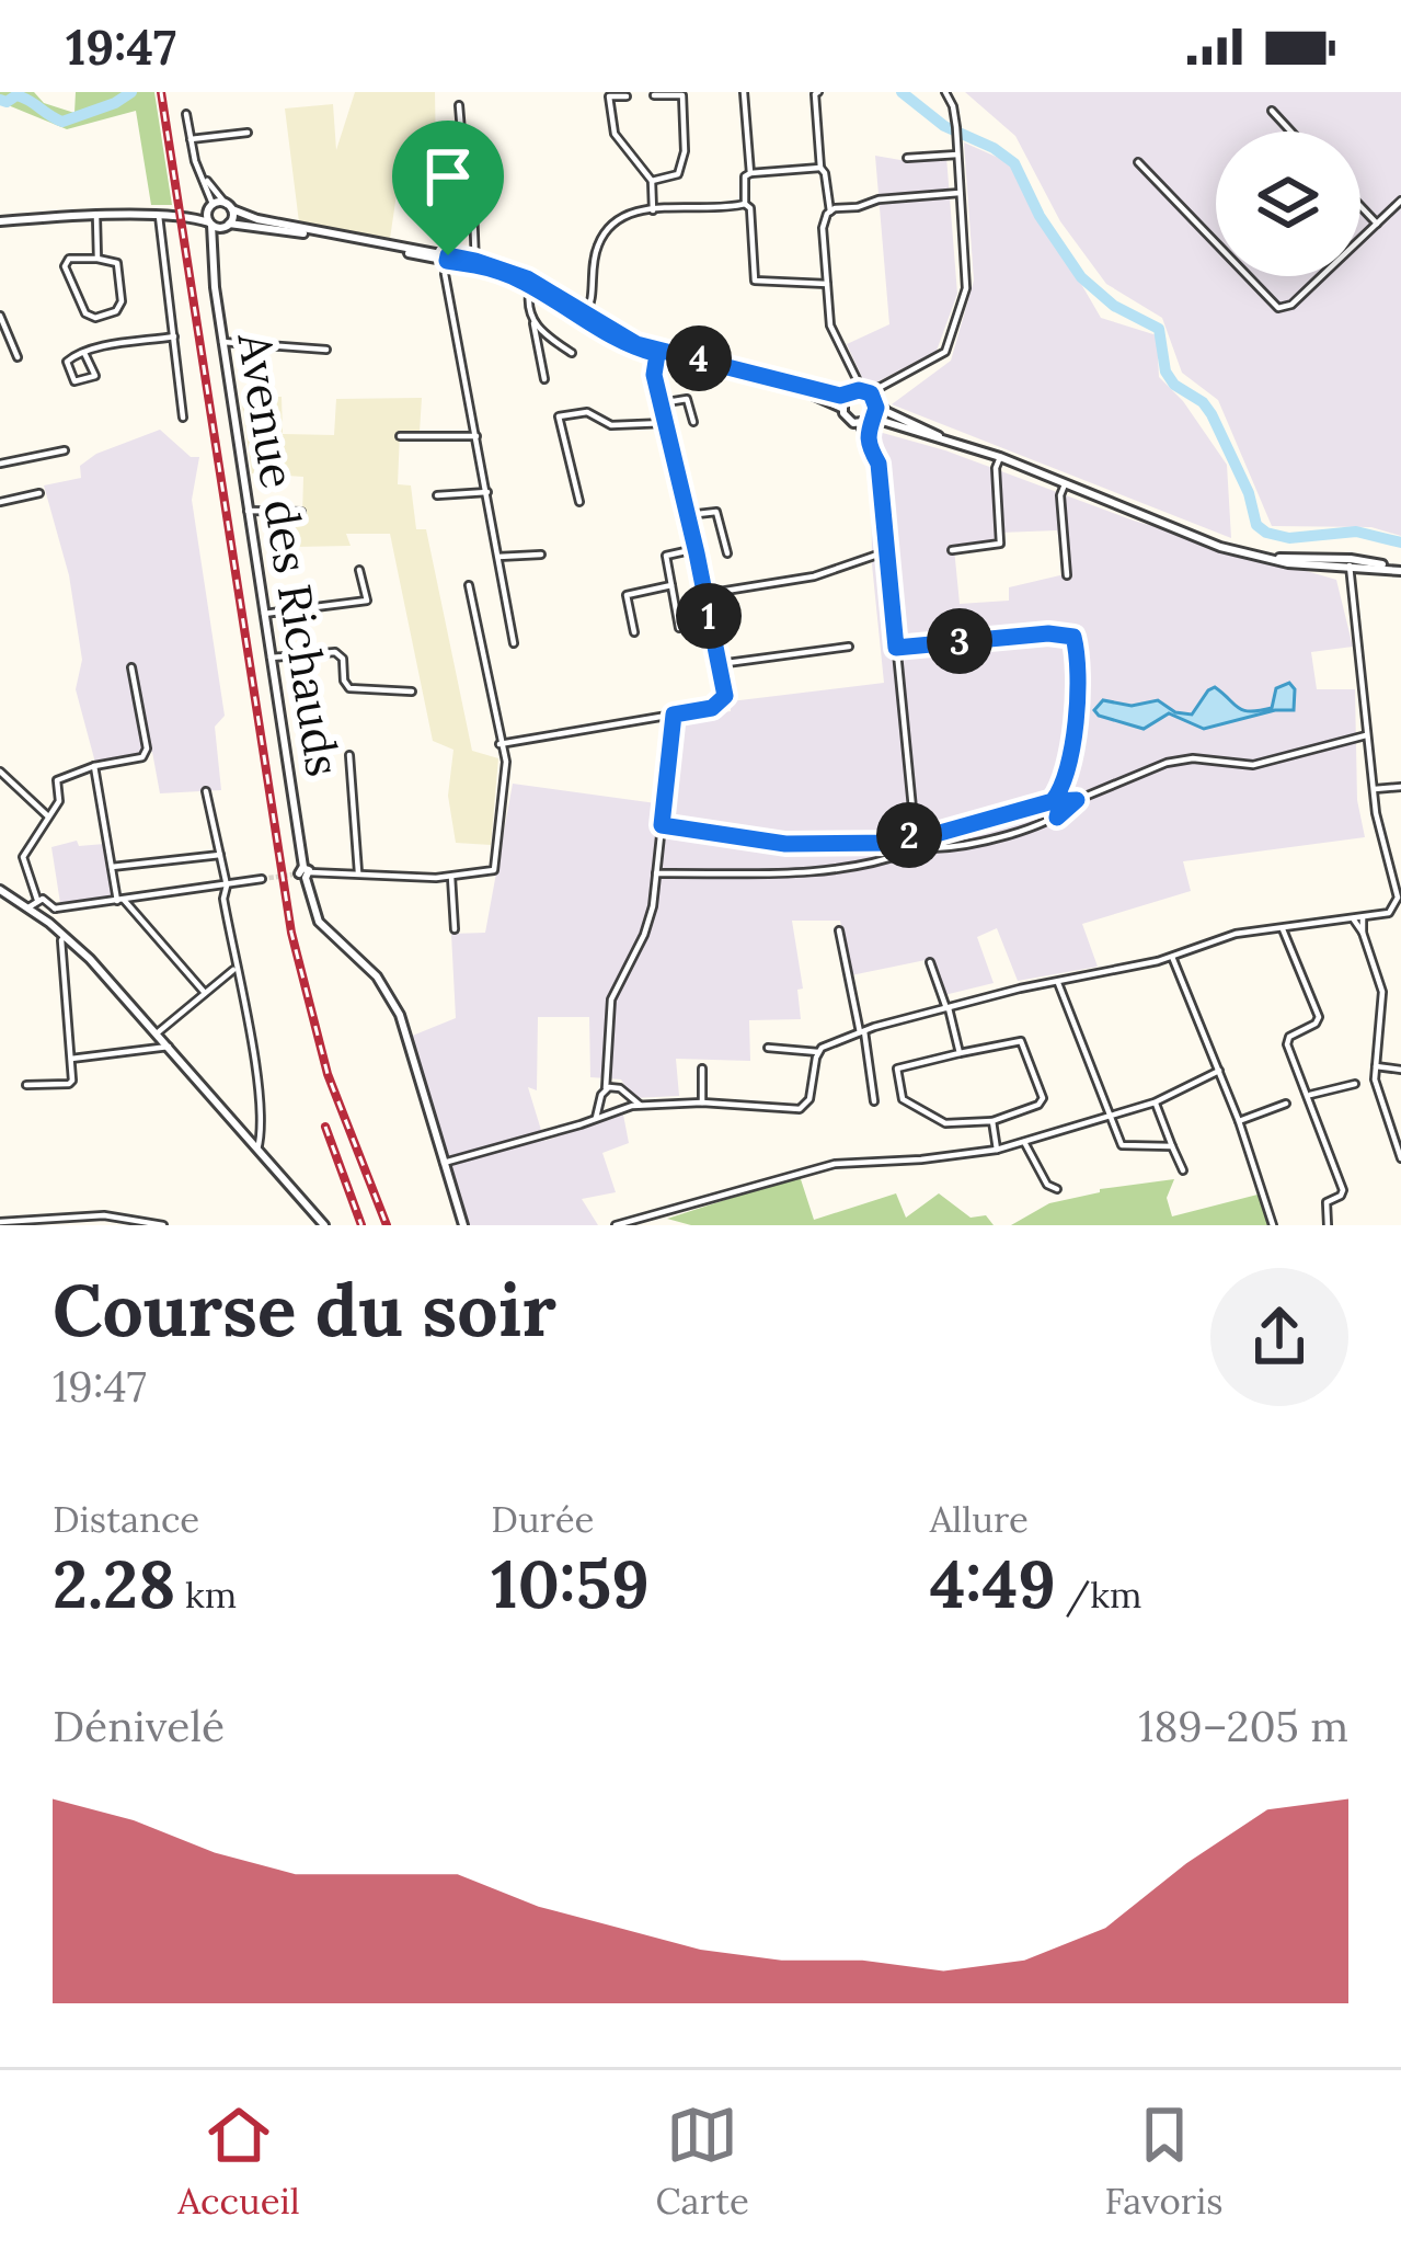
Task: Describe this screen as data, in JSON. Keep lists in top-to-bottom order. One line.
{"streets":{"street":["Avenue des Richauds"]},"page":{"status":"19:47","pins":["4","1","3","2"],"heading":["Course du soir","19:47"],"stats":[["Distance","2.28 km"],["Durée","10:59"],["Allure","4:49 /km"]],"chart":["Dénivelé","189–205 m"],"tabs":["Accueil","Carte","Favoris"]}}
